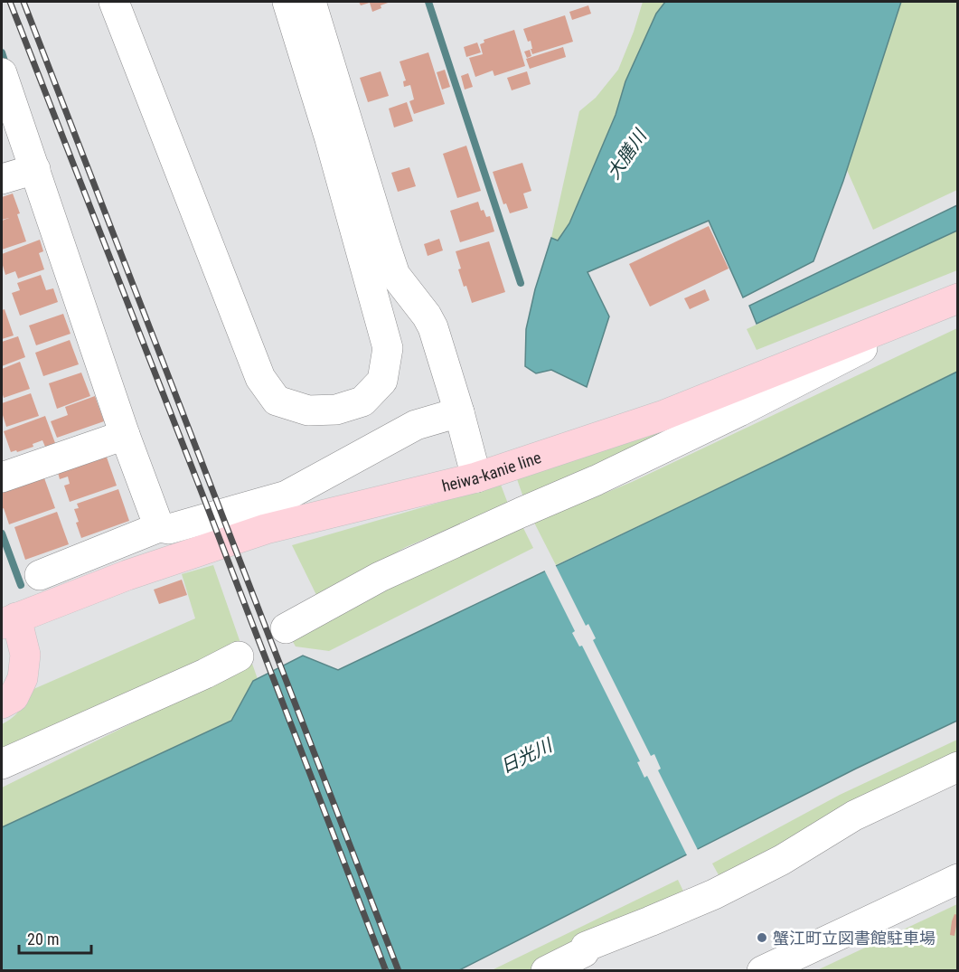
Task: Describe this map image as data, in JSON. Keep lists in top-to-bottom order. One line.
{"streets":{"main road":["heiwa-kanie line"]},"water":["大膳川","日光川"],"places":["蟹江町立図書館駐車場"],"scale_bar":"20 m"}
